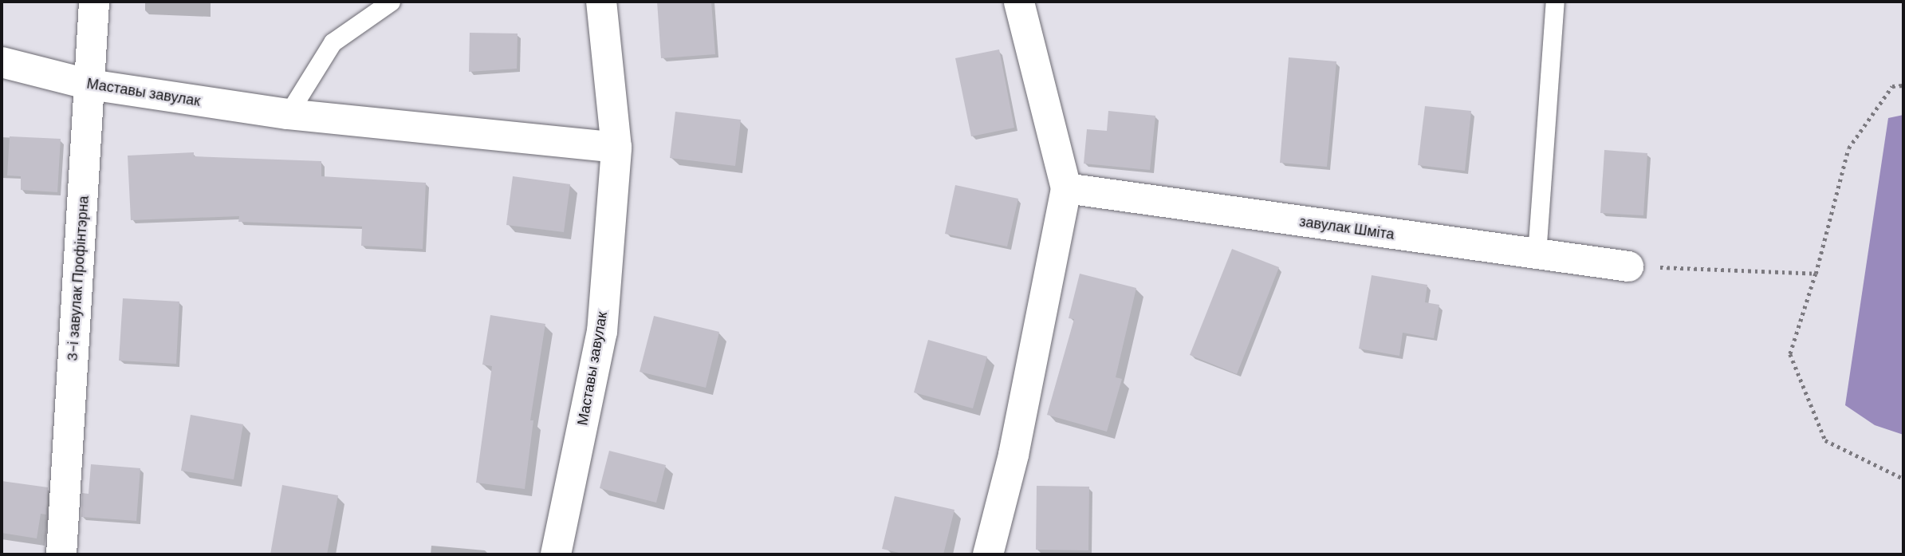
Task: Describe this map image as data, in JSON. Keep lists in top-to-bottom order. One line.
{"streets":{"street":["Маставы завулак","завулак Шміта","3-і завулак Профінтэрна"]},"crossings":[["Маставы завулак","3-і завулак Профінтэрна"]]}
